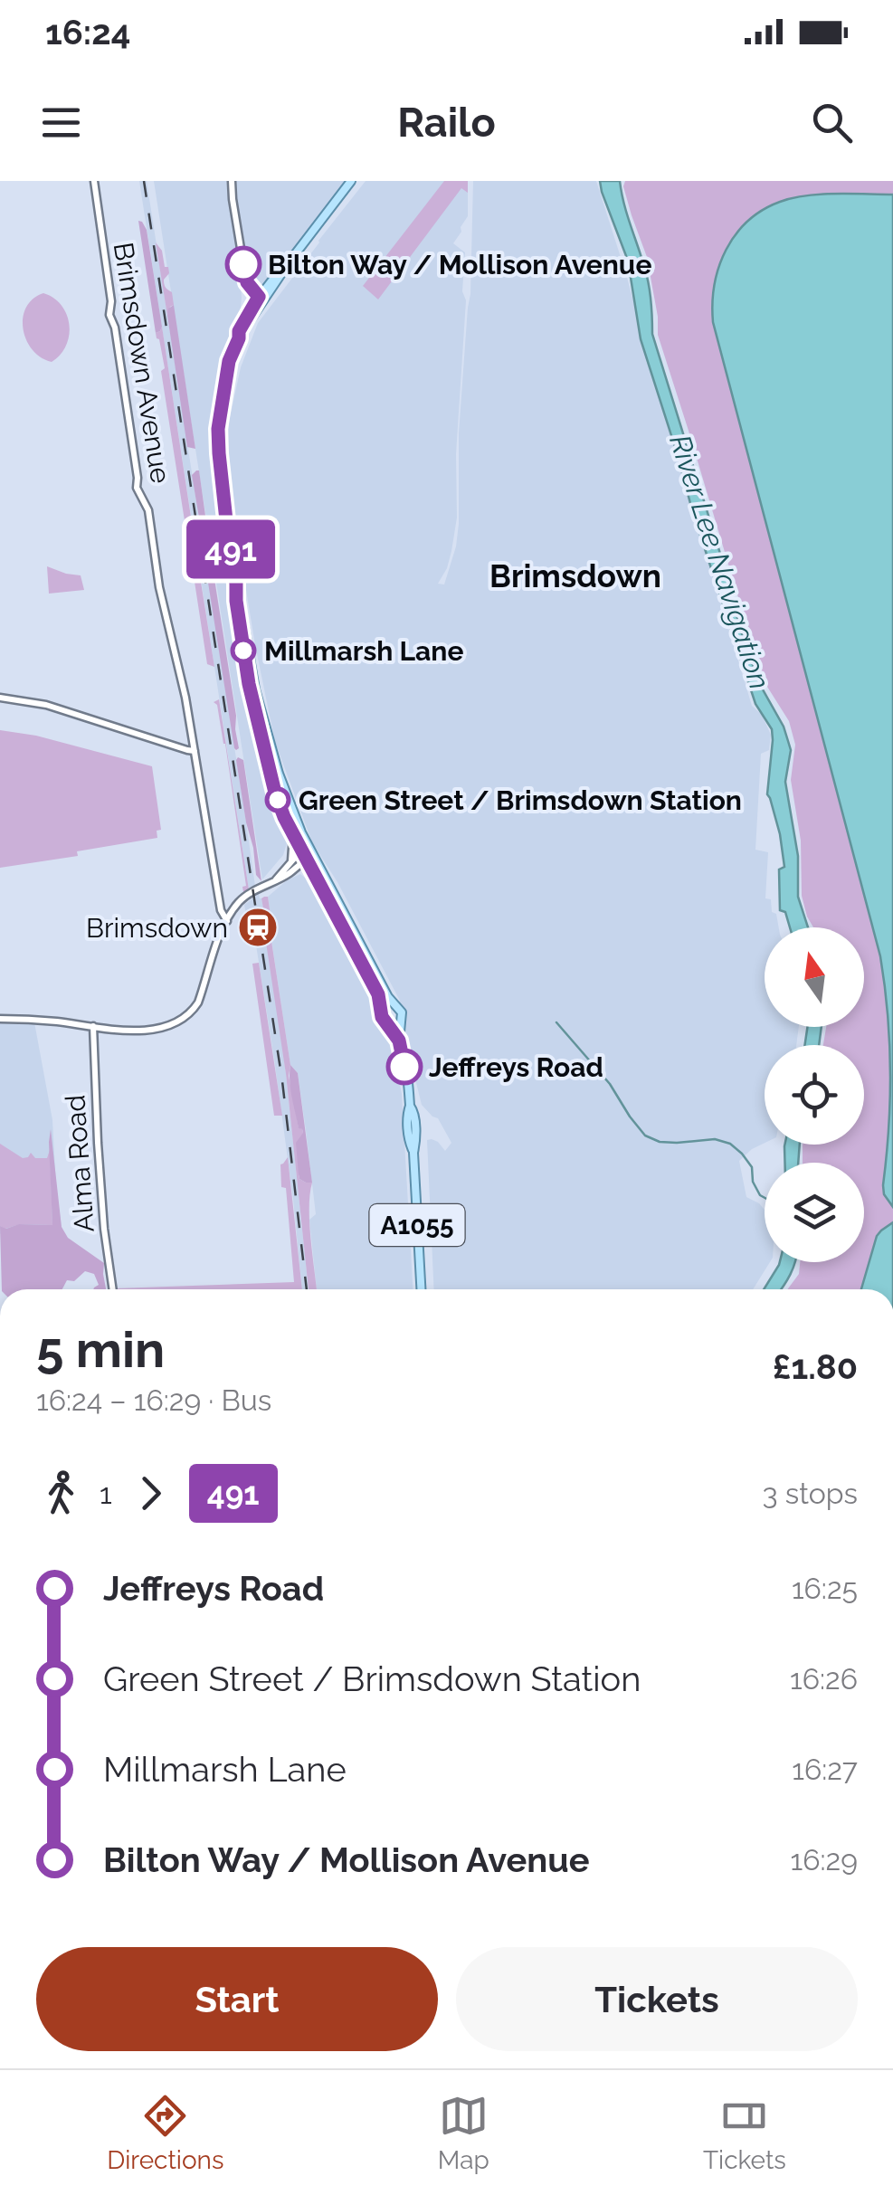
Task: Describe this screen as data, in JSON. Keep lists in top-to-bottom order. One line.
{"streets":{"main road":["A1055"],"street":["Brimsdown Avenue","Alma Road"]},"districts":["Brimsdown"],"water":["River Lee Navigation"],"places":{"other":["Bilton Way / Mollison Avenue","Millmarsh Lane","Green Street / Brimsdown Station","Jeffreys Road"],"station":["Brimsdown"]},"lines":["bus line 491"],"north":"top","page":{"status":"16:24","header":"Railo","on_map":"491","heading":["5 min","16:24 – 16:29 · Bus","£1.80"],"legs":["1","491","3 stops"],"list":[{"name":"Jeffreys Road","value":"16:25"},{"name":"Green Street / Brimsdown Station","value":"16:26"},{"name":"Millmarsh Lane","value":"16:27"},{"name":"Bilton Way / Mollison Avenue","value":"16:29"}],"buttons":["Start","Tickets"],"tabs":["Directions","Map","Tickets"]}}
